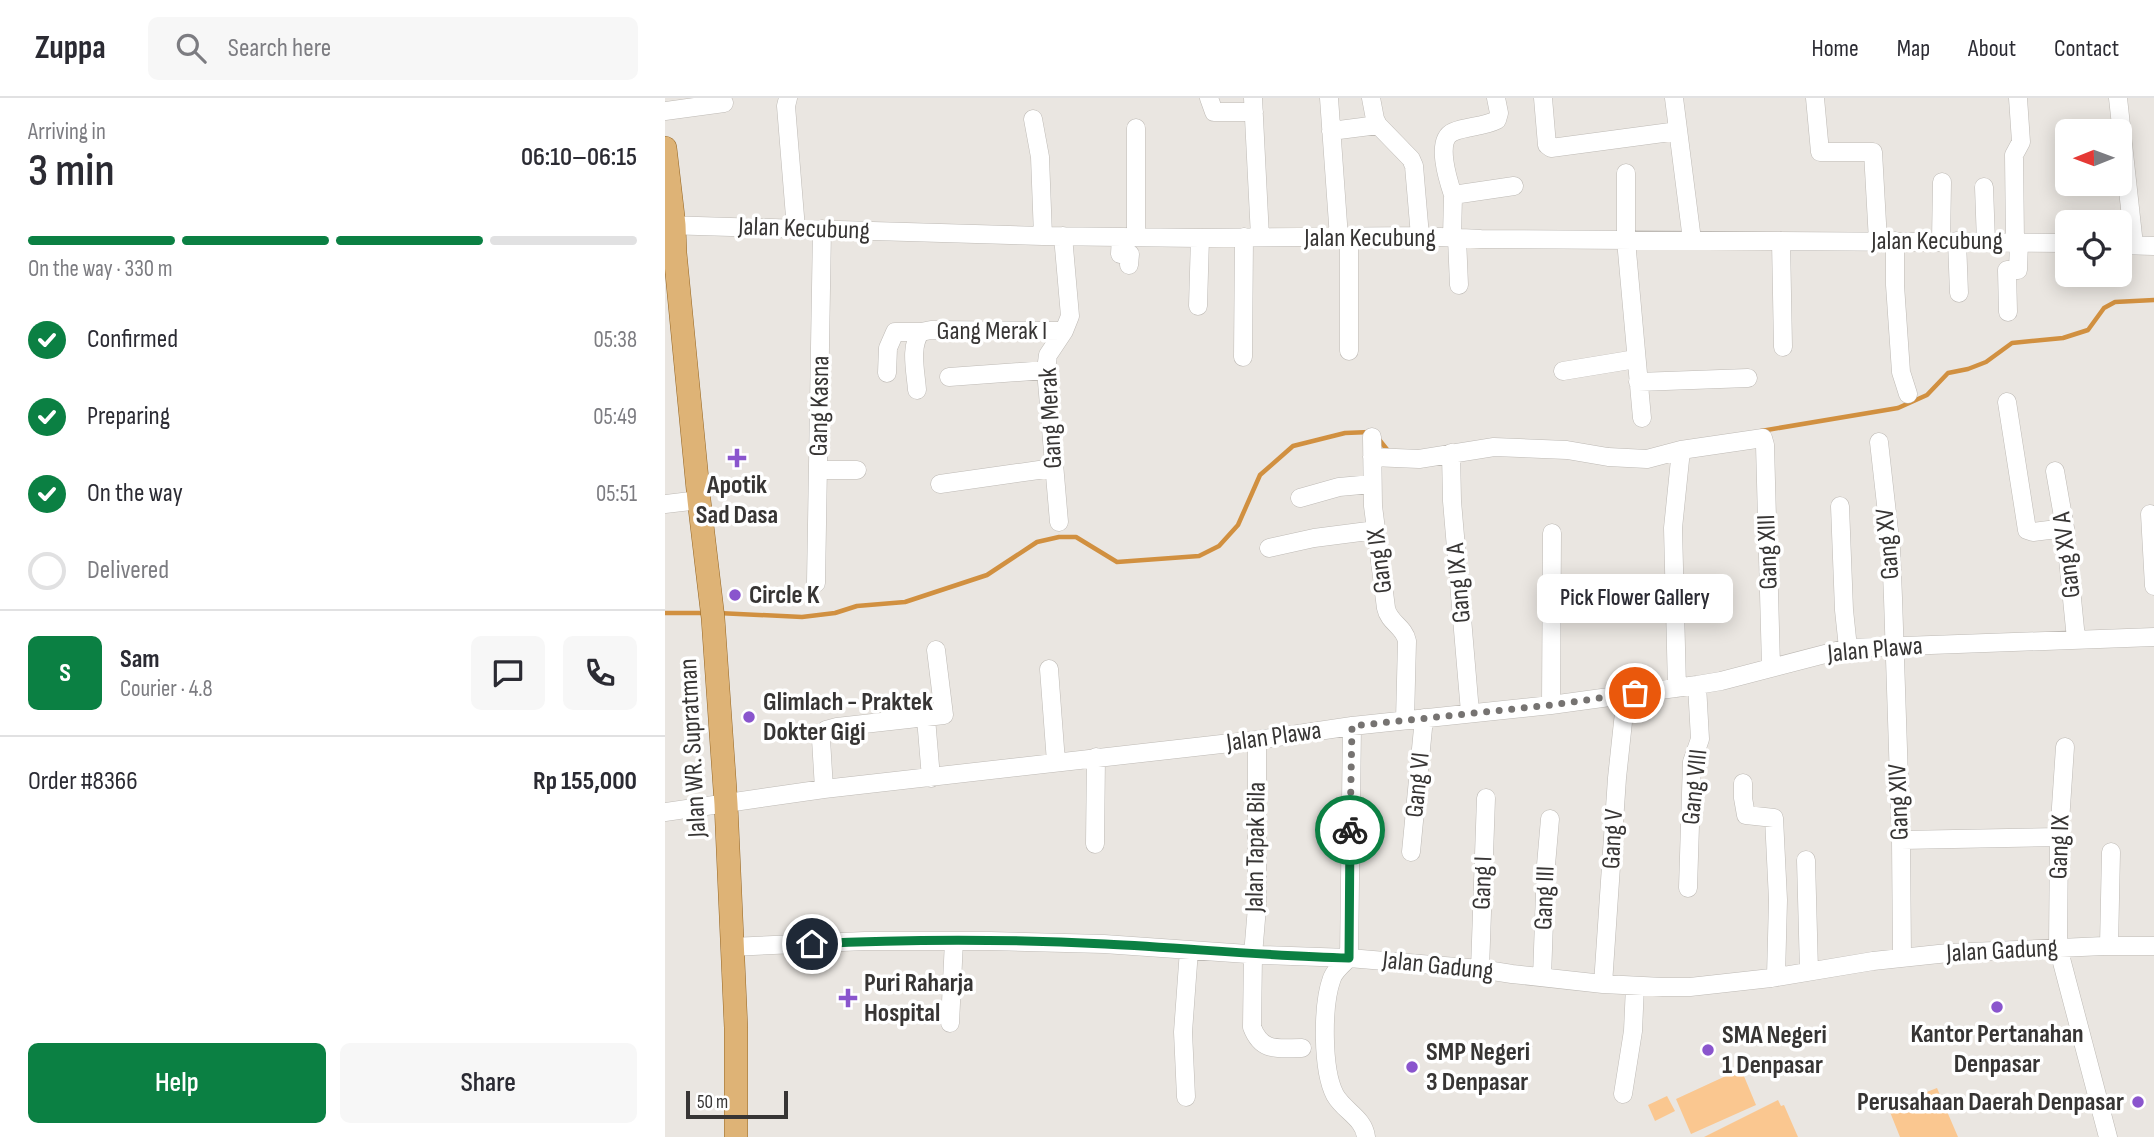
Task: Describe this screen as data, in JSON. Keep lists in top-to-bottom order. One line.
{"streets":{"main road":["Jalan WR. Supratman"],"street":["Jalan Kecubung","Gang Merak I","Gang Kasna","Gang Merak","Gang XV","Gang XIII","Gang XV A","Gang IX","Gang IX A","Jalan Plawa","Gang VI","Gang VIII","Gang XIV","Gang V","Jalan Tapak Bila","Gang I","Gang III","Jalan Gadung"]},"crossings":[["Jalan Kecubung","Gang Kasna"],["Jalan Kecubung","Gang Merak"],["Jalan Kecubung","Jalan WR. Supratman"],["Gang Merak I","Gang Merak"],["Gang XV","Jalan Plawa"],["Gang XV","Gang XIV"],["Gang XIII","Jalan Plawa"],["Gang XV A","Jalan Plawa"],["Gang IX","Jalan Plawa"],["Gang IX","Jalan Gadung"],["Gang IX A","Jalan Plawa"],["Jalan Plawa","Jalan WR. Supratman"],["Jalan Plawa","Gang VI"],["Jalan Plawa","Gang VIII"],["Jalan Plawa","Gang XIV"],["Jalan Plawa","Gang V"],["Jalan Plawa","Jalan Tapak Bila"],["Jalan WR. Supratman","Jalan Gadung"],["Gang XIV","Jalan Gadung"],["Gang V","Jalan Gadung"],["Jalan Tapak Bila","Jalan Gadung"],["Gang I","Jalan Gadung"],["Gang III","Jalan Gadung"]],"places":{"health":["Apotik Sad Dasa","Puri Raharja Hospital"],"other":["Circle K","Pick Flower Gallery","Glimlach - Praktek Dokter Gigi","Kantor Pertanahan Denpasar","SMA Negeri 1 Denpasar","SMP Negeri 3 Denpasar","Perusahaan Daerah Denpasar"]},"scale_bar":"50 m","north":"left","page":{"header":"Zuppa","search":"Search here","nav":["Home","Map","About","Contact"],"heading":["3 min","Arriving in","06:10–06:15"],"panel":["Sam","Courier · 4.8","Order #8366","Rp 155,000"],"bar":"On the way · 330 m","list":[["Confirmed","05:38"],["Preparing","05:49"],["On the way","05:51"],"Delivered"],"bubble":"Pick Flower Gallery","round":"S","buttons":["Help","Share"],"scale":"50 m"}}
